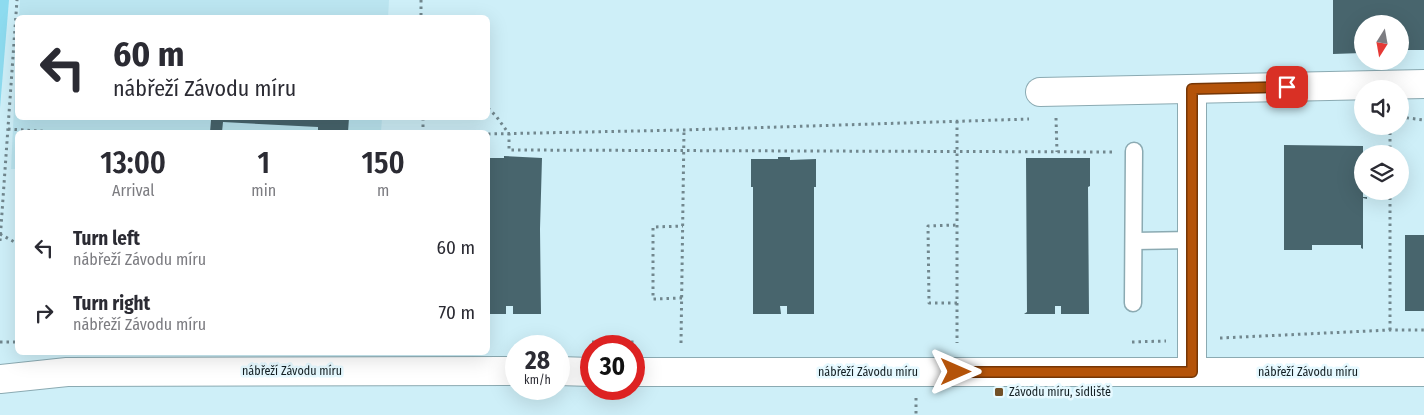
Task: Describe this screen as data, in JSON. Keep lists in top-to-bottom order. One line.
{"streets":{"street":["nábřeží Závodu míru"]},"places":{"transit":["Závodu míru, sídliště"]},"north":"bottom","page":{"turn":["60 m","nábřeží Závodu míru"],"eta":["13:00","Arrival","1","min","150","m"],"list":[{"name":"Turn left","note":"nábřeží Závodu míru","value":"60 m"},{"name":"Turn right","note":"nábřeží Závodu míru","value":"70 m"}],"speed":"28 km/h","limit":"30"}}
